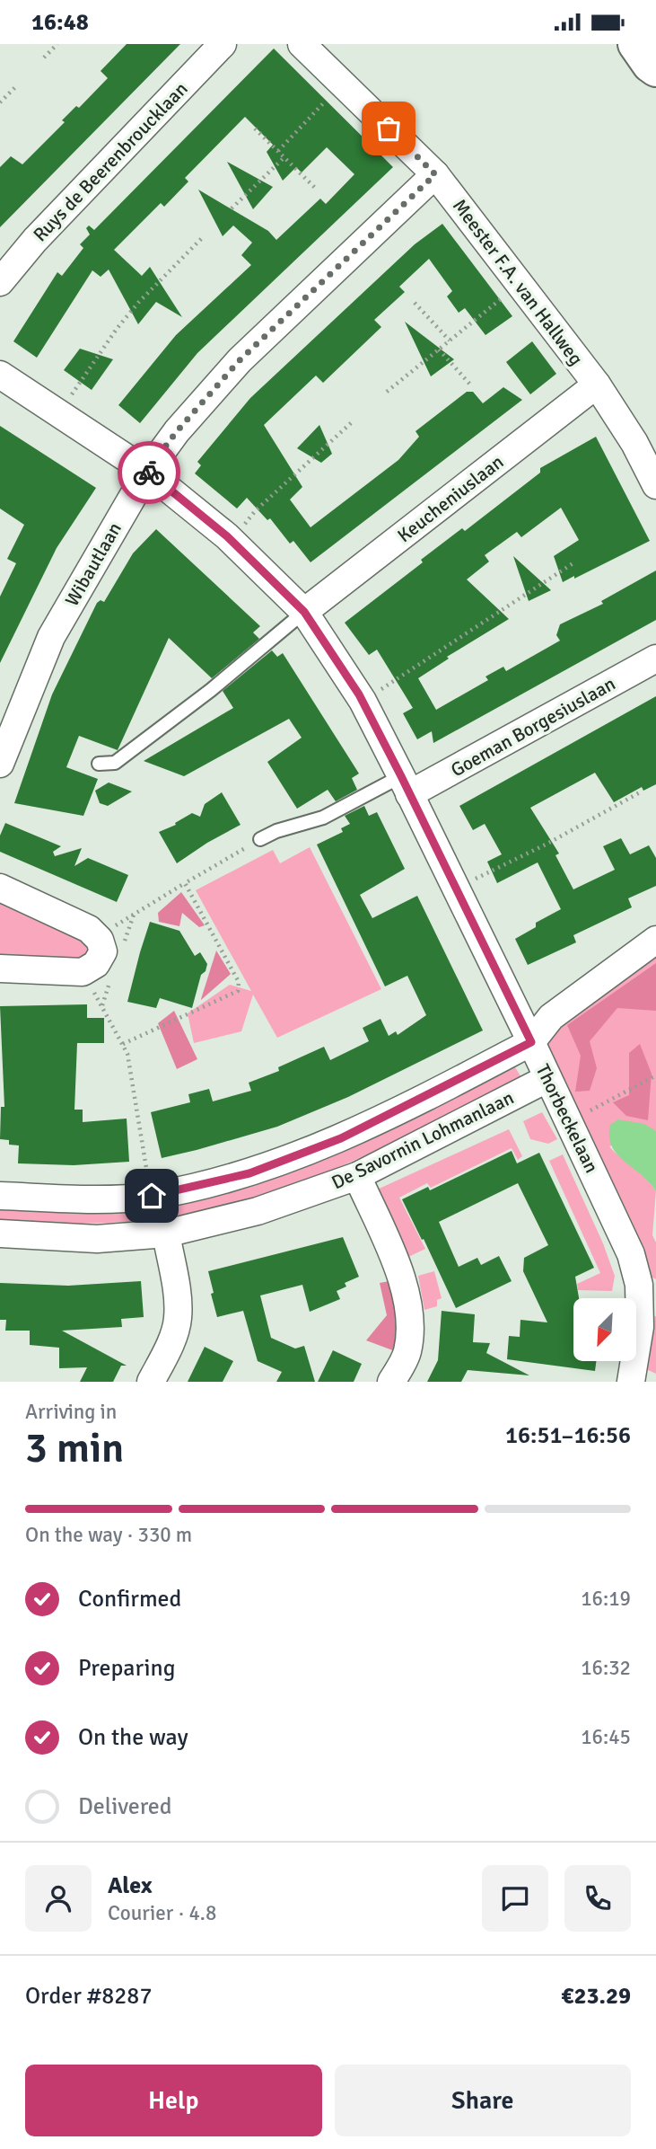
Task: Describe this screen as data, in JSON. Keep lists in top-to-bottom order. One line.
{"streets":{"street":["Ruys de Beerenbroucklaan","Meester F.A. van Hallweg","Keucheniuslaan","Wibautlaan","Goeman Borgesiuslaan","Thorbeckelaan","De Savornin Lohmanlaan"]},"crossings":[["Meester F.A. van Hallweg","Keucheniuslaan"],["Meester F.A. van Hallweg","Wibautlaan"],["Keucheniuslaan","Thorbeckelaan"],["Wibautlaan","Thorbeckelaan"],["Goeman Borgesiuslaan","Thorbeckelaan"],["Thorbeckelaan","De Savornin Lohmanlaan"]],"north":"bottom left","page":{"status":"16:48","heading":["3 min","Arriving in","16:51–16:56"],"panel":["Alex","Courier · 4.8","Order #8287","€23.29"],"bar":"On the way · 330 m","list":[["Confirmed","16:19"],["Preparing","16:32"],["On the way","16:45"],"Delivered"],"buttons":["Help","Share"]}}
